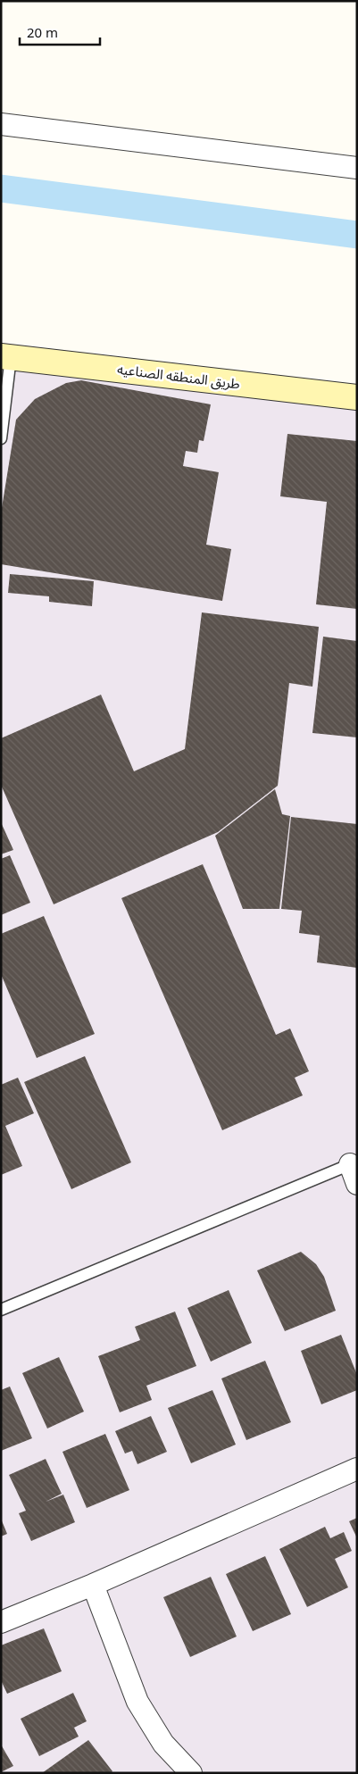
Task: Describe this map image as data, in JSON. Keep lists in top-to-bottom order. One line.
{"streets":{"main road":["طريق المنطقه الصناعيه"]},"scale_bar":"20 m"}
